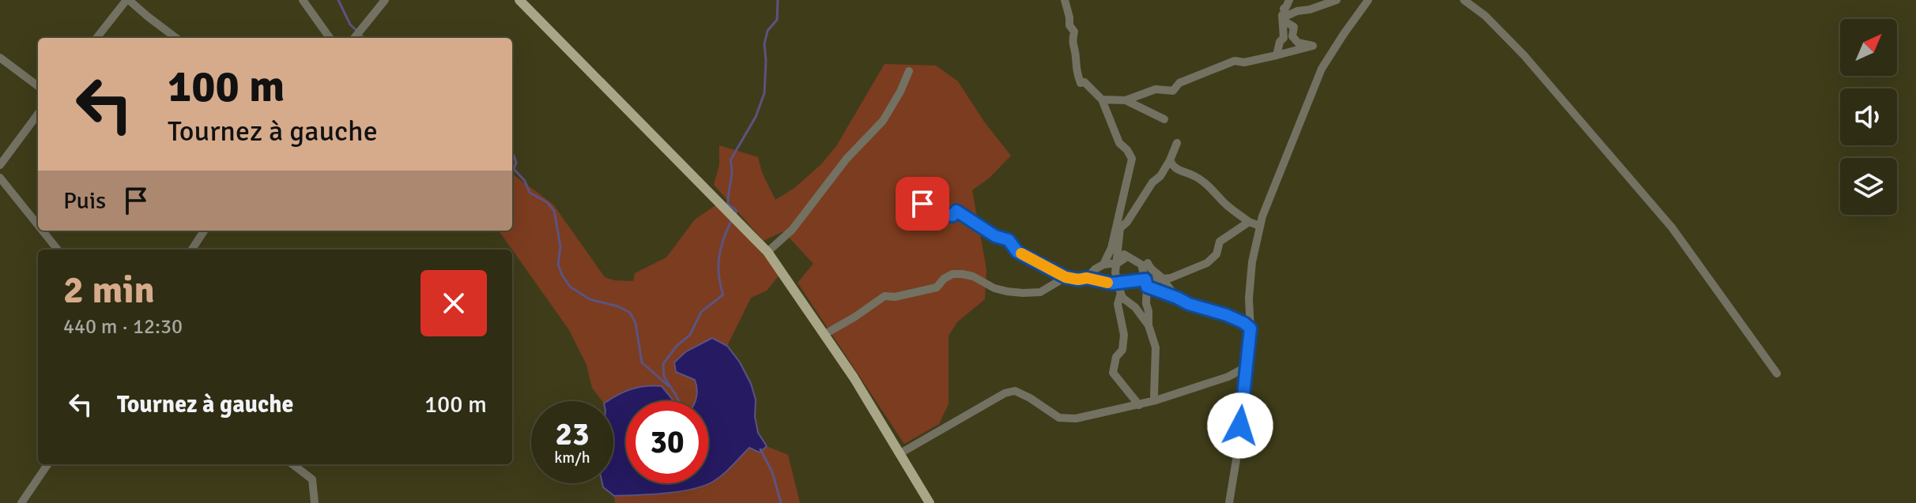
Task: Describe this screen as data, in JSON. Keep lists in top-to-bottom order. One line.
{"north":"top right","page":{"turn":["100 m","Tournez à gauche"],"then":"Puis","heading":["2 min","440 m · 12:30"],"list":[{"name":"Tournez à gauche","value":"100 m"}],"speed":"23 km/h","limit":"30"}}
